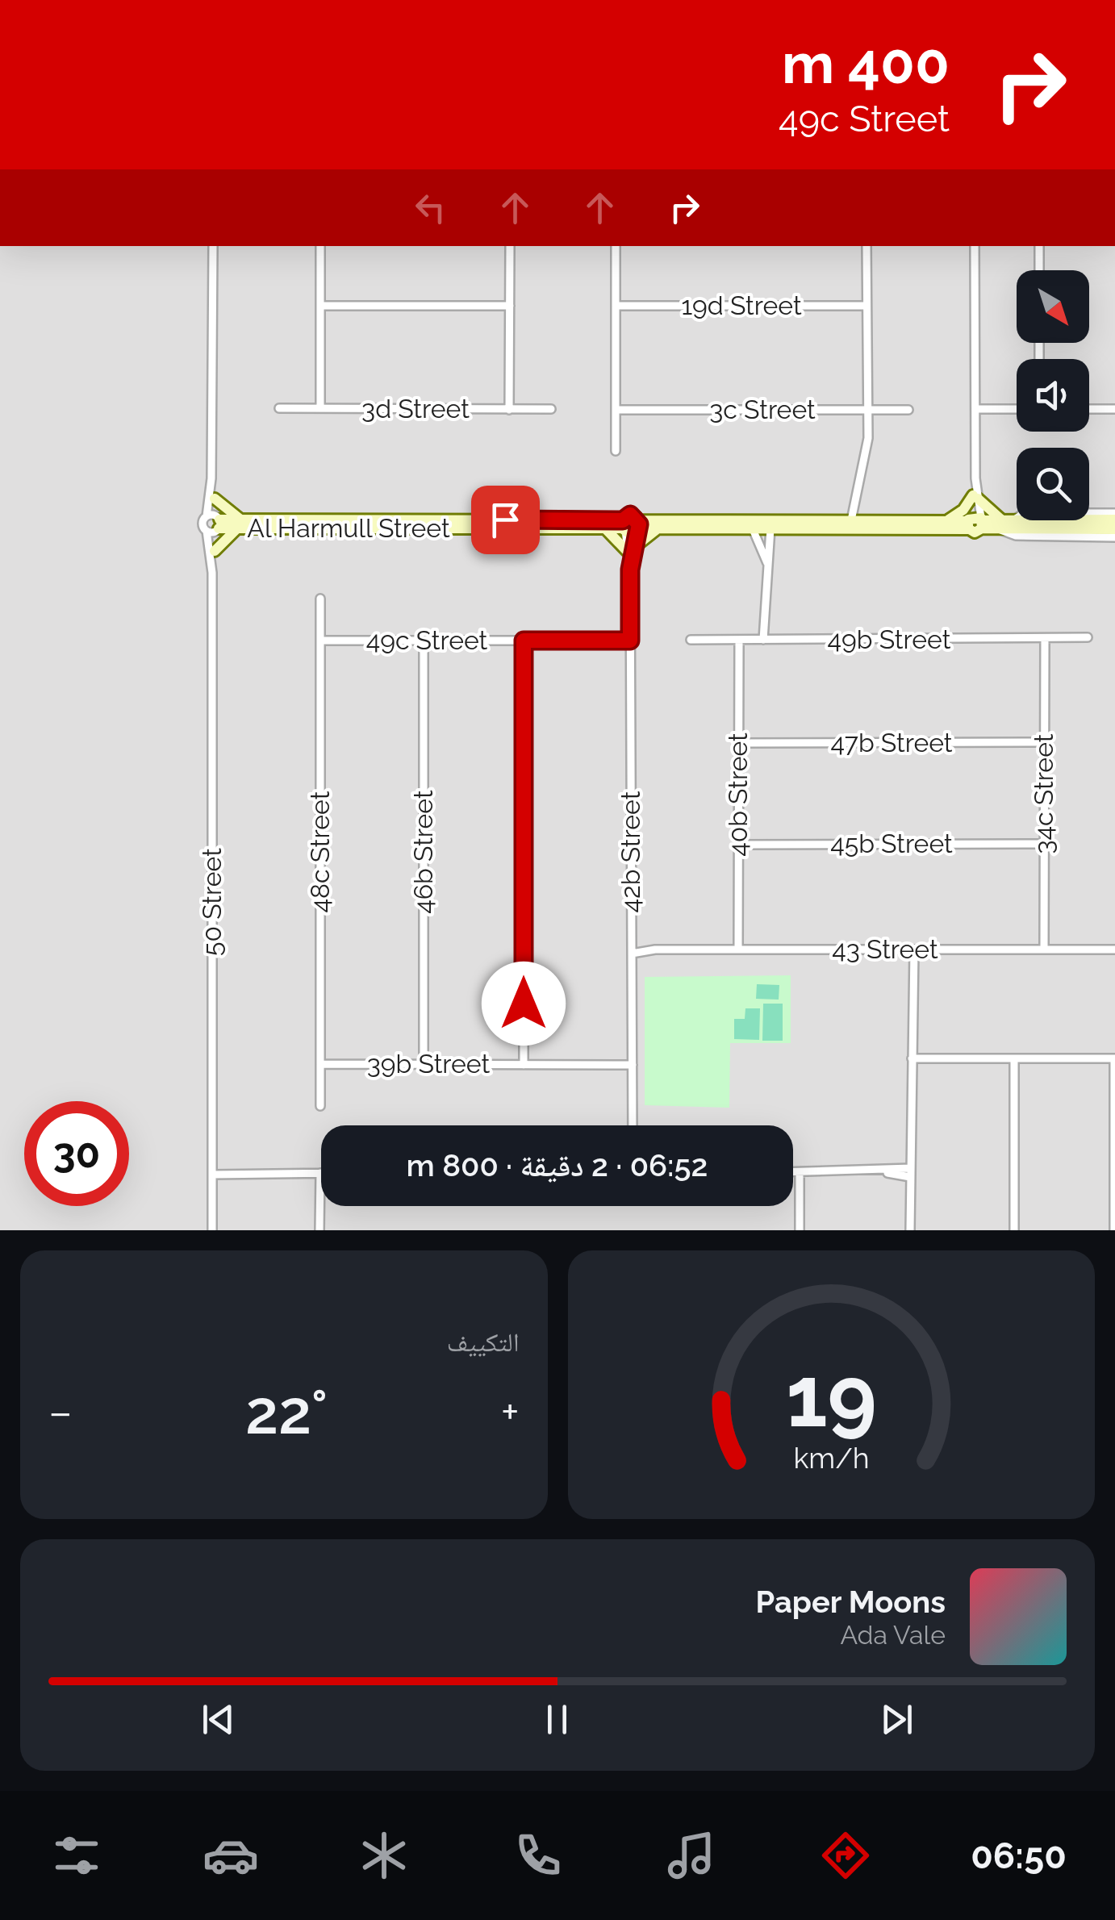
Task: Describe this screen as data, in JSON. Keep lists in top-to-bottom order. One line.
{"streets":{"street":["19d Street","3d Street","3c Street","Al Harmull Street","49b Street","49c Street","47b Street","34c Street","40b Street","45b Street","48c Street","46b Street","42b Street","50 Street","43 Street","39b Street"]},"crossings":[["Al Harmull Street","42b Street"],["Al Harmull Street","50 Street"],["49b Street","34c Street"],["49b Street","40b Street"],["49c Street","48c Street"],["49c Street","46b Street"],["49c Street","42b Street"],["47b Street","34c Street"],["47b Street","40b Street"],["34c Street","45b Street"],["34c Street","43 Street"],["40b Street","45b Street"],["40b Street","43 Street"],["48c Street","39b Street"],["46b Street","39b Street"],["42b Street","43 Street"],["42b Street","39b Street"]],"north":"bottom right","page":{"turn":["400 m","49c Street"],"limit":"30","trip":"06:52 · 2 دقيقة · 800 m","tile":"التكييف","heat":["−","22°","+"],"song":["Paper Moons","Ada Vale"],"tabs":"06:50","gauge":["19","km/h"]}}
